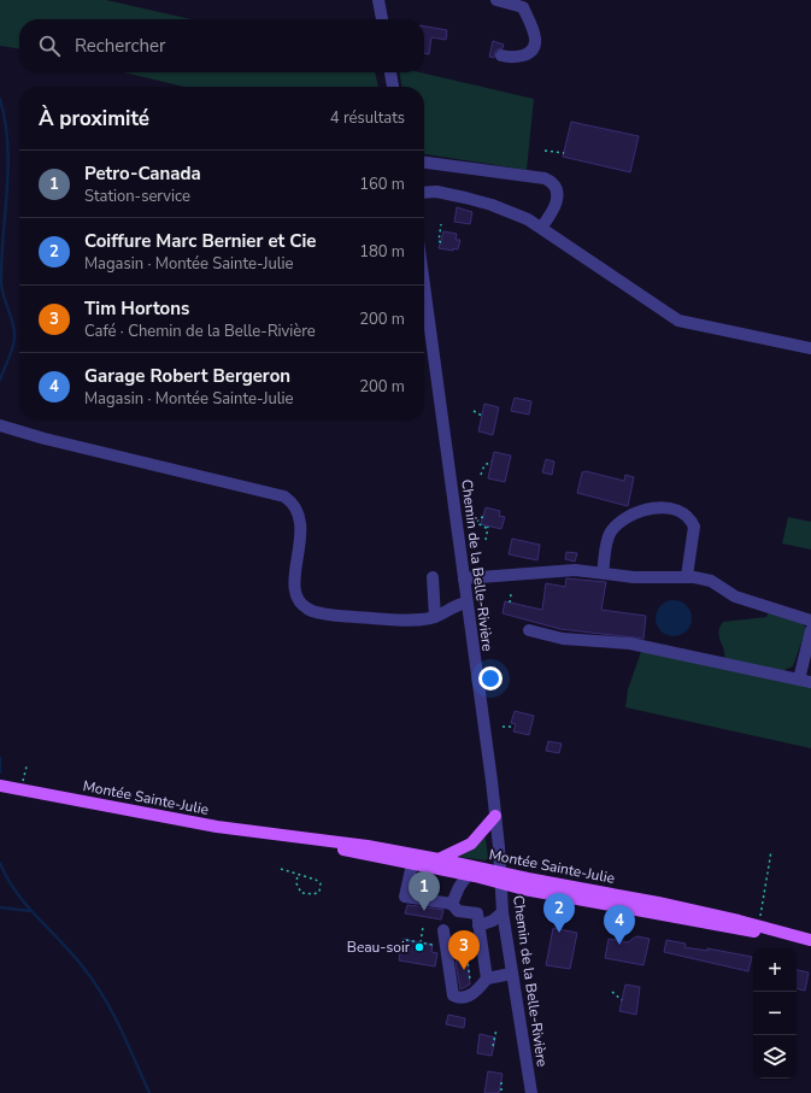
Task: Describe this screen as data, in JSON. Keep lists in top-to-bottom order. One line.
{"streets":{"main road":["Montée Sainte-Julie"],"street":["Chemin de la Belle-Rivière"]},"crossings":[["Chemin de la Belle-Rivière","Montée Sainte-Julie"]],"places":["Beau-soir"],"page":{"search":"Rechercher","heading":["À proximité","4 résultats"],"list":[{"mark":"1","name":"Petro-Canada","note":"Station-service","value":"160 m"},{"mark":"2","name":"Coiffure Marc Bernier et Cie","note":"Magasin · Montée Sainte-Julie","value":"180 m"},{"mark":"3","name":"Tim Hortons","note":"Café · Chemin de la Belle-Rivière","value":"200 m"},{"mark":"4","name":"Garage Robert Bergeron","note":"Magasin · Montée Sainte-Julie","value":"200 m"}],"pins":["1","2","4","3"],"map_buttons":["+","−"]}}
